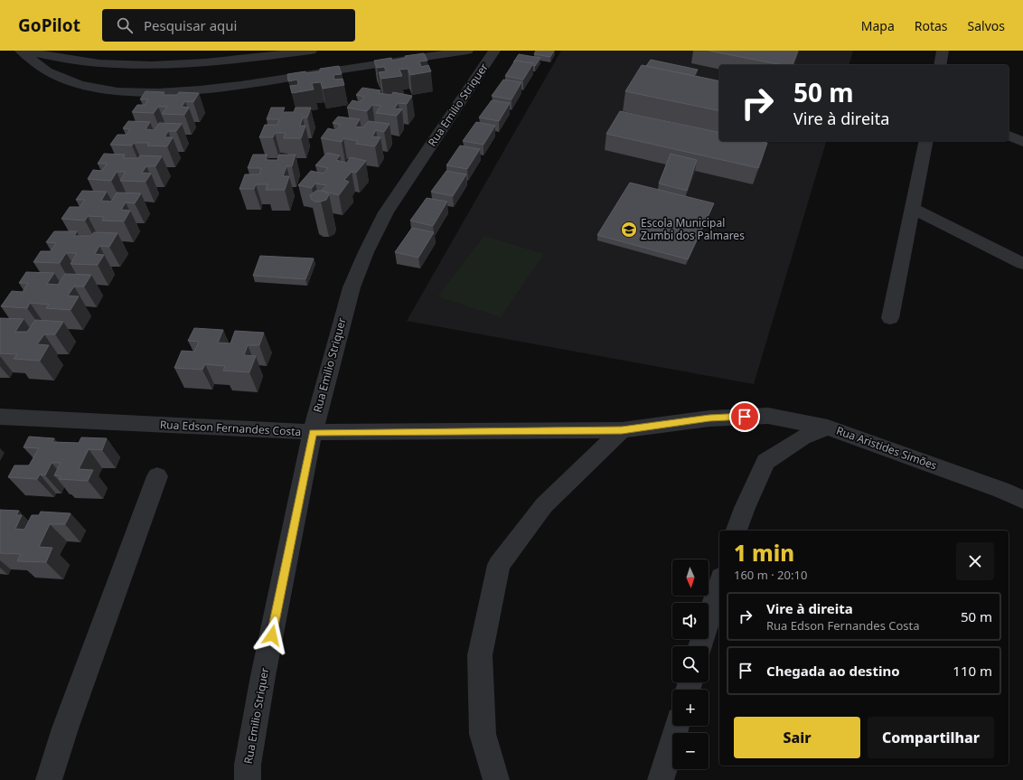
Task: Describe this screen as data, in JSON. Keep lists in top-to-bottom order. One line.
{"streets":{"street":["Rua Emilio Striquer","Rua Edson Fernandes Costa","Rua Aristides Simões"]},"crossings":[["Rua Emilio Striquer","Rua Edson Fernandes Costa"],["Rua Edson Fernandes Costa","Rua Aristides Simões"]],"places":{"school or university":["Escola Municipal Zumbi dos Palmares"]},"north":"bottom","page":{"header":"GoPilot","search":"Pesquisar aqui","nav":["Mapa","Rotas","Salvos"],"turn":["50 m","Vire à direita"],"heading":["1 min","160 m · 20:10"],"map_buttons":["+","−"],"list":[{"name":"Vire à direita","note":"Rua Edson Fernandes Costa","value":"50 m"},{"name":"Chegada ao destino","value":"110 m"}],"buttons":["Sair","Compartilhar"]}}
